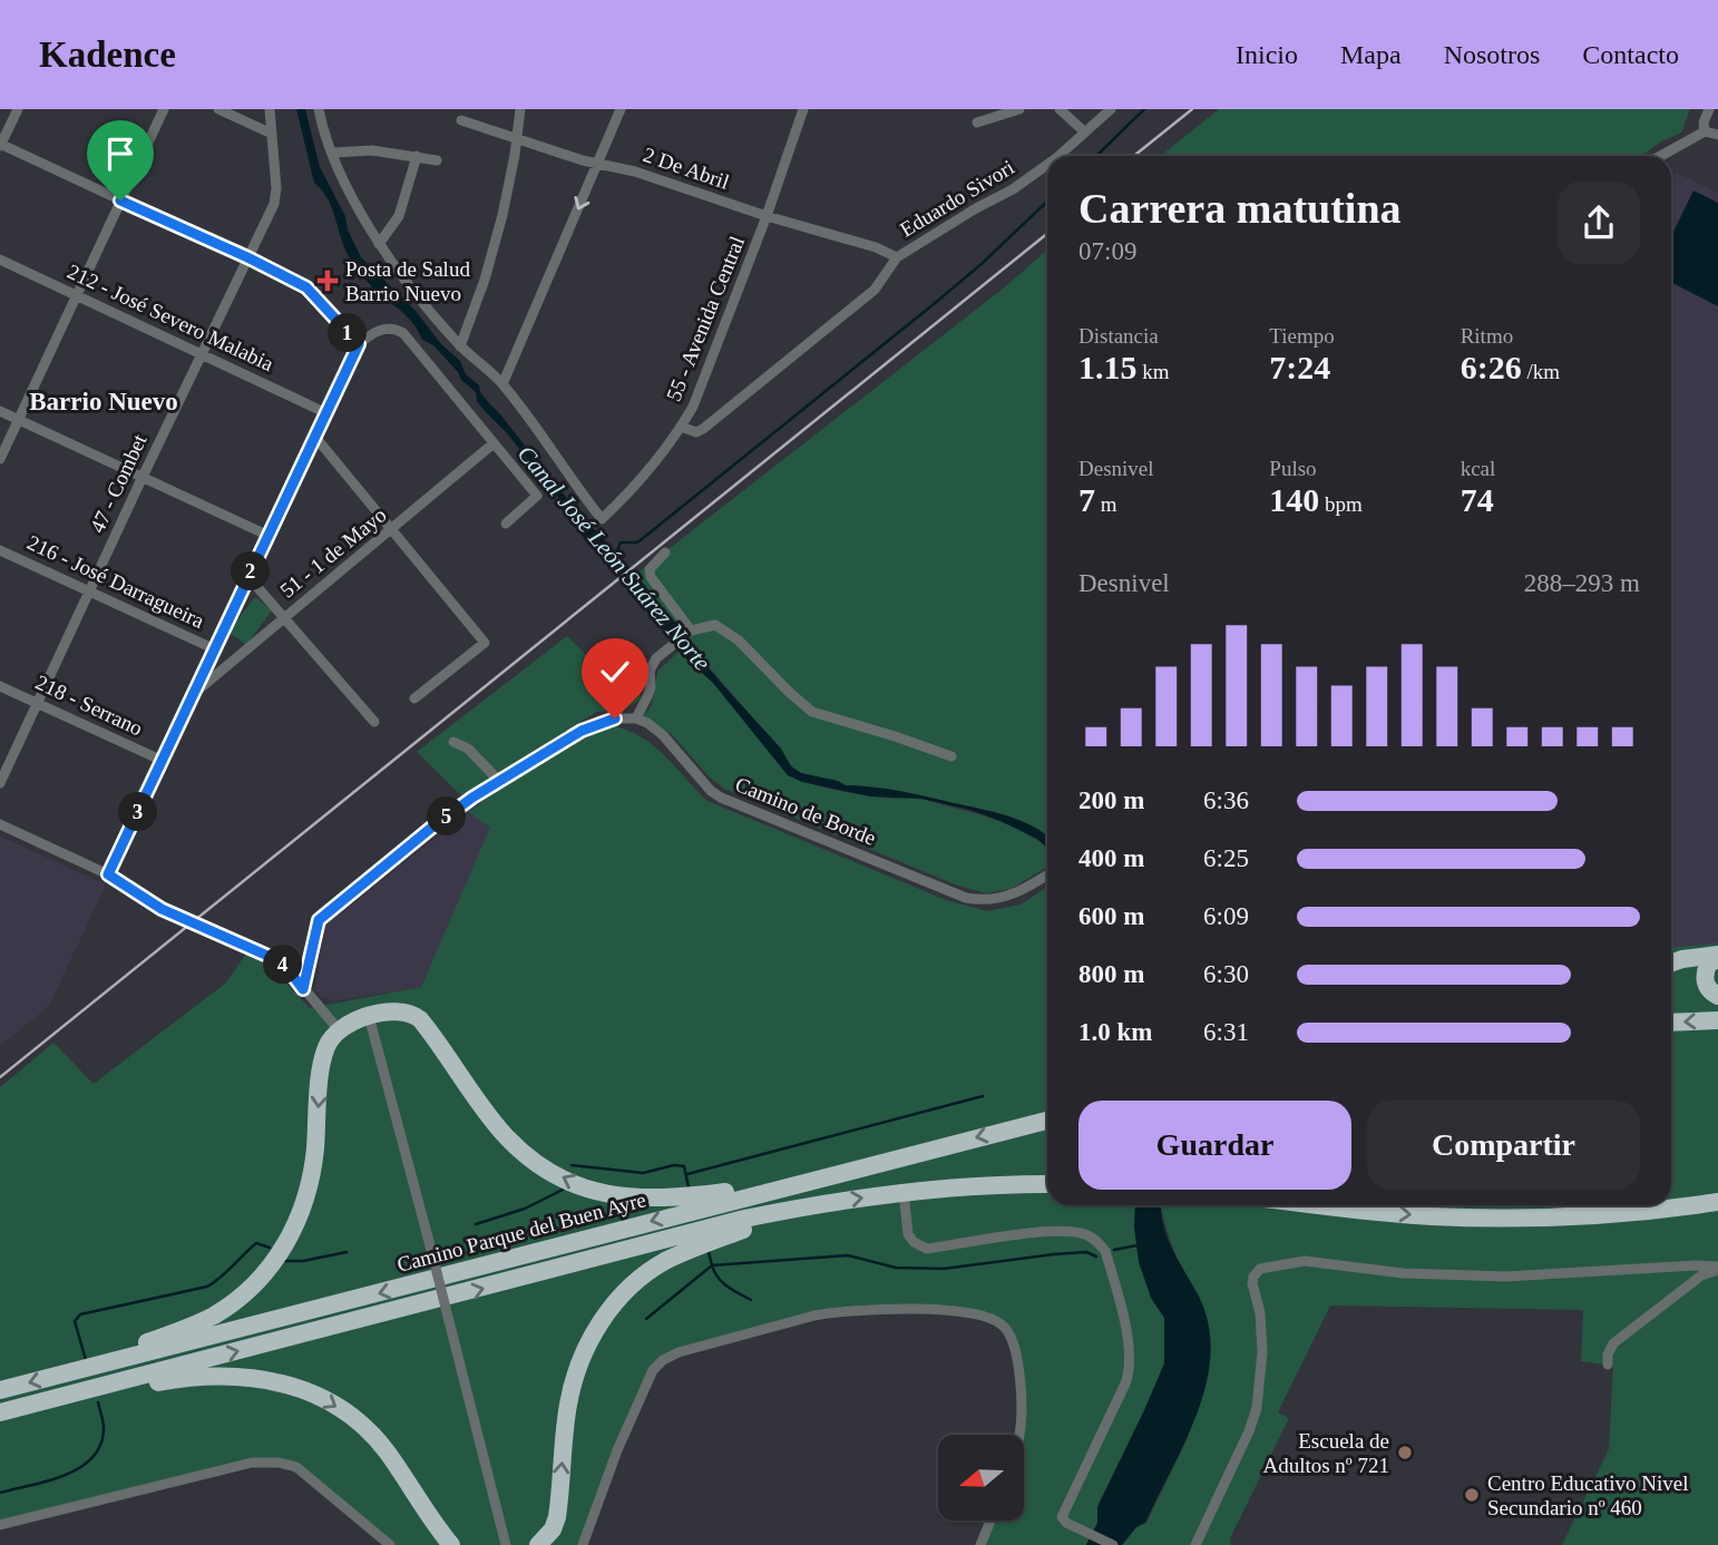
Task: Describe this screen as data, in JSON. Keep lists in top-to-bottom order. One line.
{"streets":{"highway":["Camino Parque del Buen Ayre"],"street":["2 De Abril","Eduardo Sivori","212 - José Severo Malabia","55 - Avenida Central","47 - Combet","51 - 1 de Mayo","216 - José Darragueira","218 - Serrano","Camino de Borde"]},"crossings":[["2 De Abril","Eduardo Sivori"],["2 De Abril","55 - Avenida Central"],["Eduardo Sivori","55 - Avenida Central"],["212 - José Severo Malabia","47 - Combet"],["47 - Combet","216 - José Darragueira"],["47 - Combet","218 - Serrano"]],"districts":["Barrio Nuevo"],"water":["Canal José León Suárez Norte"],"places":{"health":["Posta de Salud Barrio Nuevo"],"other":["Escuela de Adultos nº 721","Centro Educativo Nivel Secundario nº 460"]},"north":"left","page":{"header":"Kadence","nav":["Inicio","Mapa","Nosotros","Contacto"],"heading":["Carrera matutina","07:09"],"stats":[["Distancia","1.15 km"],["Tiempo","7:24"],["Ritmo","6:26 /km"],["Desnivel","7 m"],["Pulso","140 bpm"],["kcal","74"]],"pins":["1","2","3","5","4"],"chart":["Desnivel","288–293 m"],"list":[{"name":"200 m","note":"6:36"},{"name":"400 m","note":"6:25"},{"name":"600 m","note":"6:09"},{"name":"800 m","note":"6:30"},{"name":"1.0 km","note":"6:31"}],"buttons":["Guardar","Compartir"]}}
